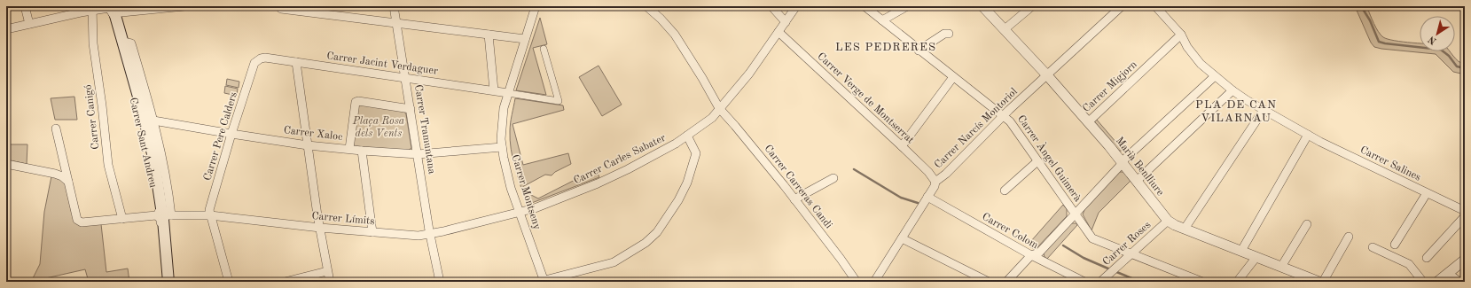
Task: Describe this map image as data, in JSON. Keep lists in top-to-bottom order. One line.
{"streets":{"main road":["Carrer Sant Andreu"],"street":["Carrer Jacint Verdaguer","Carrer Migjorn","Carrer Verge de Montserrat","Carrer Canigó","Carrer Narcís Montoriol","Carrer Tramuntana","Carrer Xaloc","Carrer Pere Calders","Carrer Àngel Guimerà","Carrer Carles Sabater","Carrer Salines","Marià Benlliure","Carrer Carreras Candi","Carrer Montseny","Carrer Límits","Carrer Colom","Carrer Roses"]},"crossings":[["Carrer Jacint Verdaguer","Carrer Tramuntana"],["Carrer Jacint Verdaguer","Carrer Pere Calders"],["Carrer Jacint Verdaguer","Carrer Montseny"],["Carrer Migjorn","Carrer Salines"],["Carrer Migjorn","Marià Benlliure"],["Carrer Verge de Montserrat","Carrer Narcís Montoriol"],["Carrer Verge de Montserrat","Carrer Carles Sabater"],["Carrer Canigó","Carrer Límits"],["Carrer Narcís Montoriol","Carrer Àngel Guimerà"],["Carrer Narcís Montoriol","Marià Benlliure"],["Carrer Narcís Montoriol","Carrer Colom"],["Carrer Tramuntana","Carrer Xaloc"],["Carrer Tramuntana","Carrer Límits"],["Carrer Xaloc","Carrer Pere Calders"],["Carrer Xaloc","Carrer Sant Andreu"],["Carrer Xaloc","Carrer Montseny"],["Carrer Pere Calders","Carrer Límits"],["Carrer Sant Andreu","Carrer Límits"],["Carrer Àngel Guimerà","Carrer Roses"],["Carrer Carles Sabater","Carrer Carreras Candi"],["Carrer Carles Sabater","Carrer Montseny"],["Carrer Carles Sabater","Carrer Límits"],["Marià Benlliure","Carrer Roses"],["Carrer Montseny","Carrer Límits"]],"districts":["LES PEDRERES","PLA DE CAN VILARNAU"],"parks":["Plaça Rosa dels Vents"],"north":"bottom left"}
